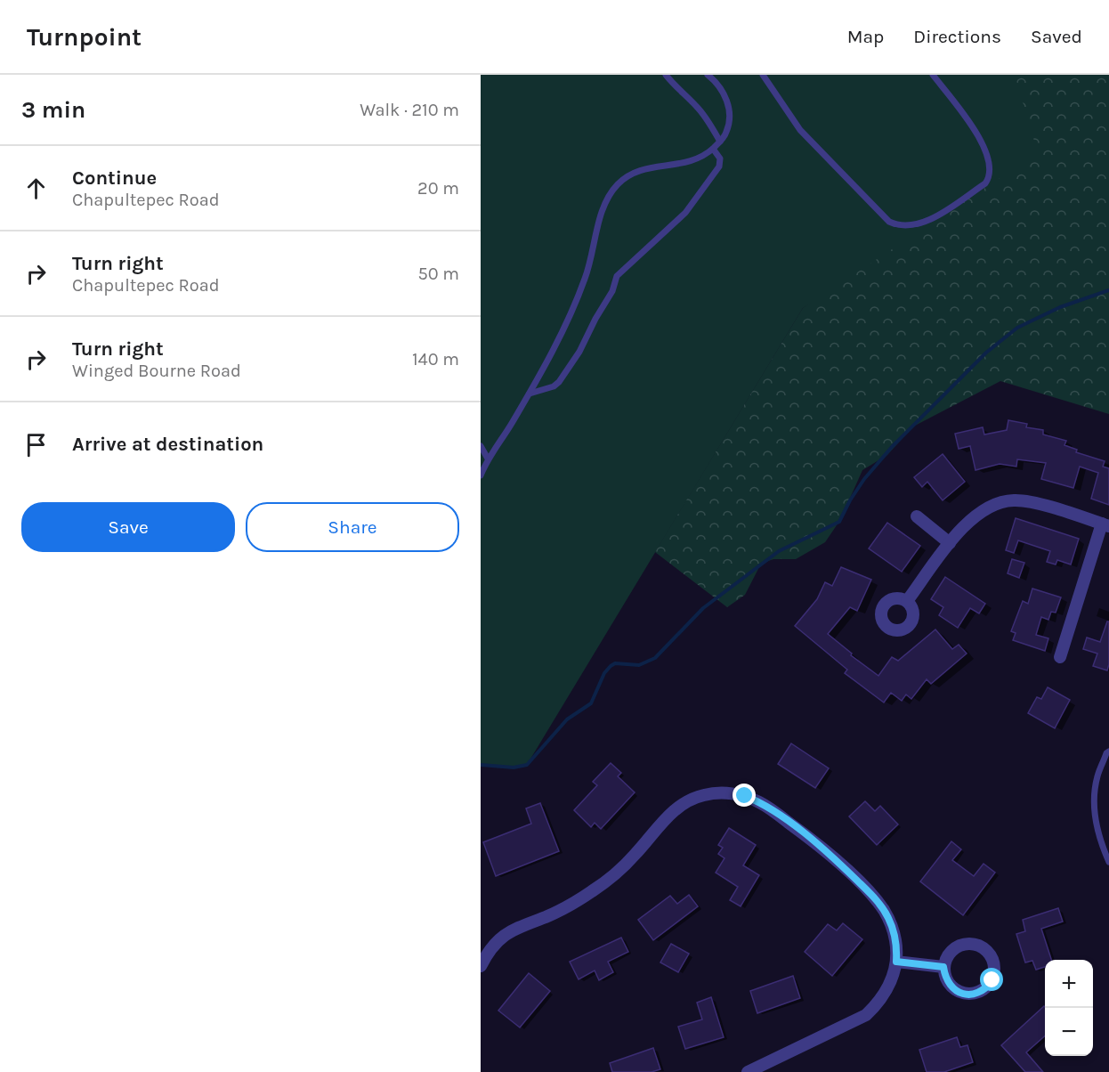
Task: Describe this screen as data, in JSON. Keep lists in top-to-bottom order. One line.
{"page":{"header":"Turnpoint","nav":["Map","Directions","Saved"],"heading":["3 min","Walk · 210 m"],"list":[["Continue","Chapultepec Road","20 m"],["Turn right","Chapultepec Road","50 m"],["Turn right","Winged Bourne Road","140 m"],"Arrive at destination"],"buttons":["Save","Share"],"map_buttons":["+","−"]}}
